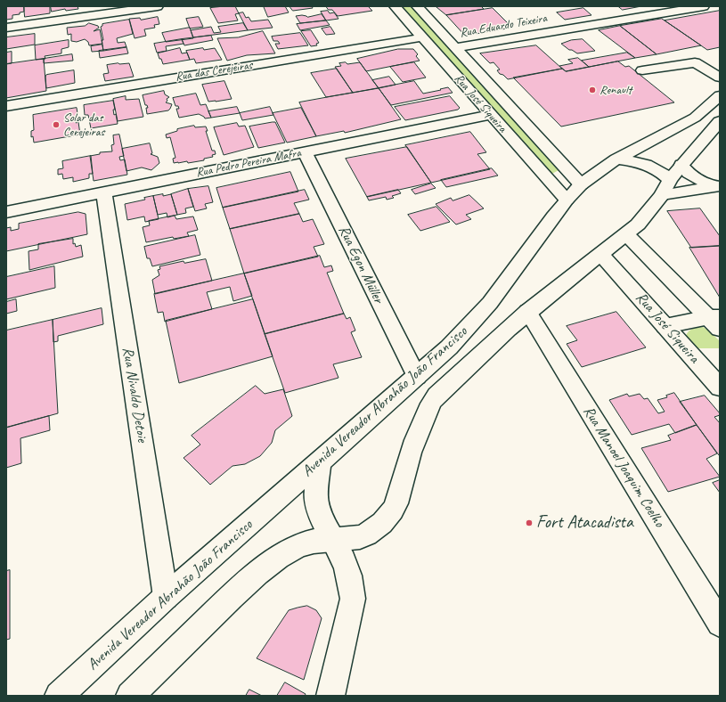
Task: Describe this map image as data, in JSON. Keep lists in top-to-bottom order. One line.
{"streets":{"street":["Rua Eduardo Teixeira","Rua das Cerejeiras","Rua José Siqueira","Rua Pedro Pereira Mafra","Rua Egon Müller","Rua Nivaldo Detoie","Avenida Vereador Abrahão João Francisco","Rua Manoel Joaquim Coelho"]},"crossings":[["Rua Eduardo Teixeira","Rua José Siqueira"],["Rua das Cerejeiras","Rua José Siqueira"],["Rua José Siqueira","Rua Pedro Pereira Mafra"],["Rua José Siqueira","Avenida Vereador Abrahão João Francisco"],["Rua Pedro Pereira Mafra","Rua Egon Müller"],["Rua Pedro Pereira Mafra","Rua Nivaldo Detoie"],["Rua Egon Müller","Avenida Vereador Abrahão João Francisco"],["Rua Nivaldo Detoie","Avenida Vereador Abrahão João Francisco"],["Avenida Vereador Abrahão João Francisco","Rua Manoel Joaquim Coelho"]],"places":["Renault","Solar das Cerejeiras","Fort Atacadista"]}
